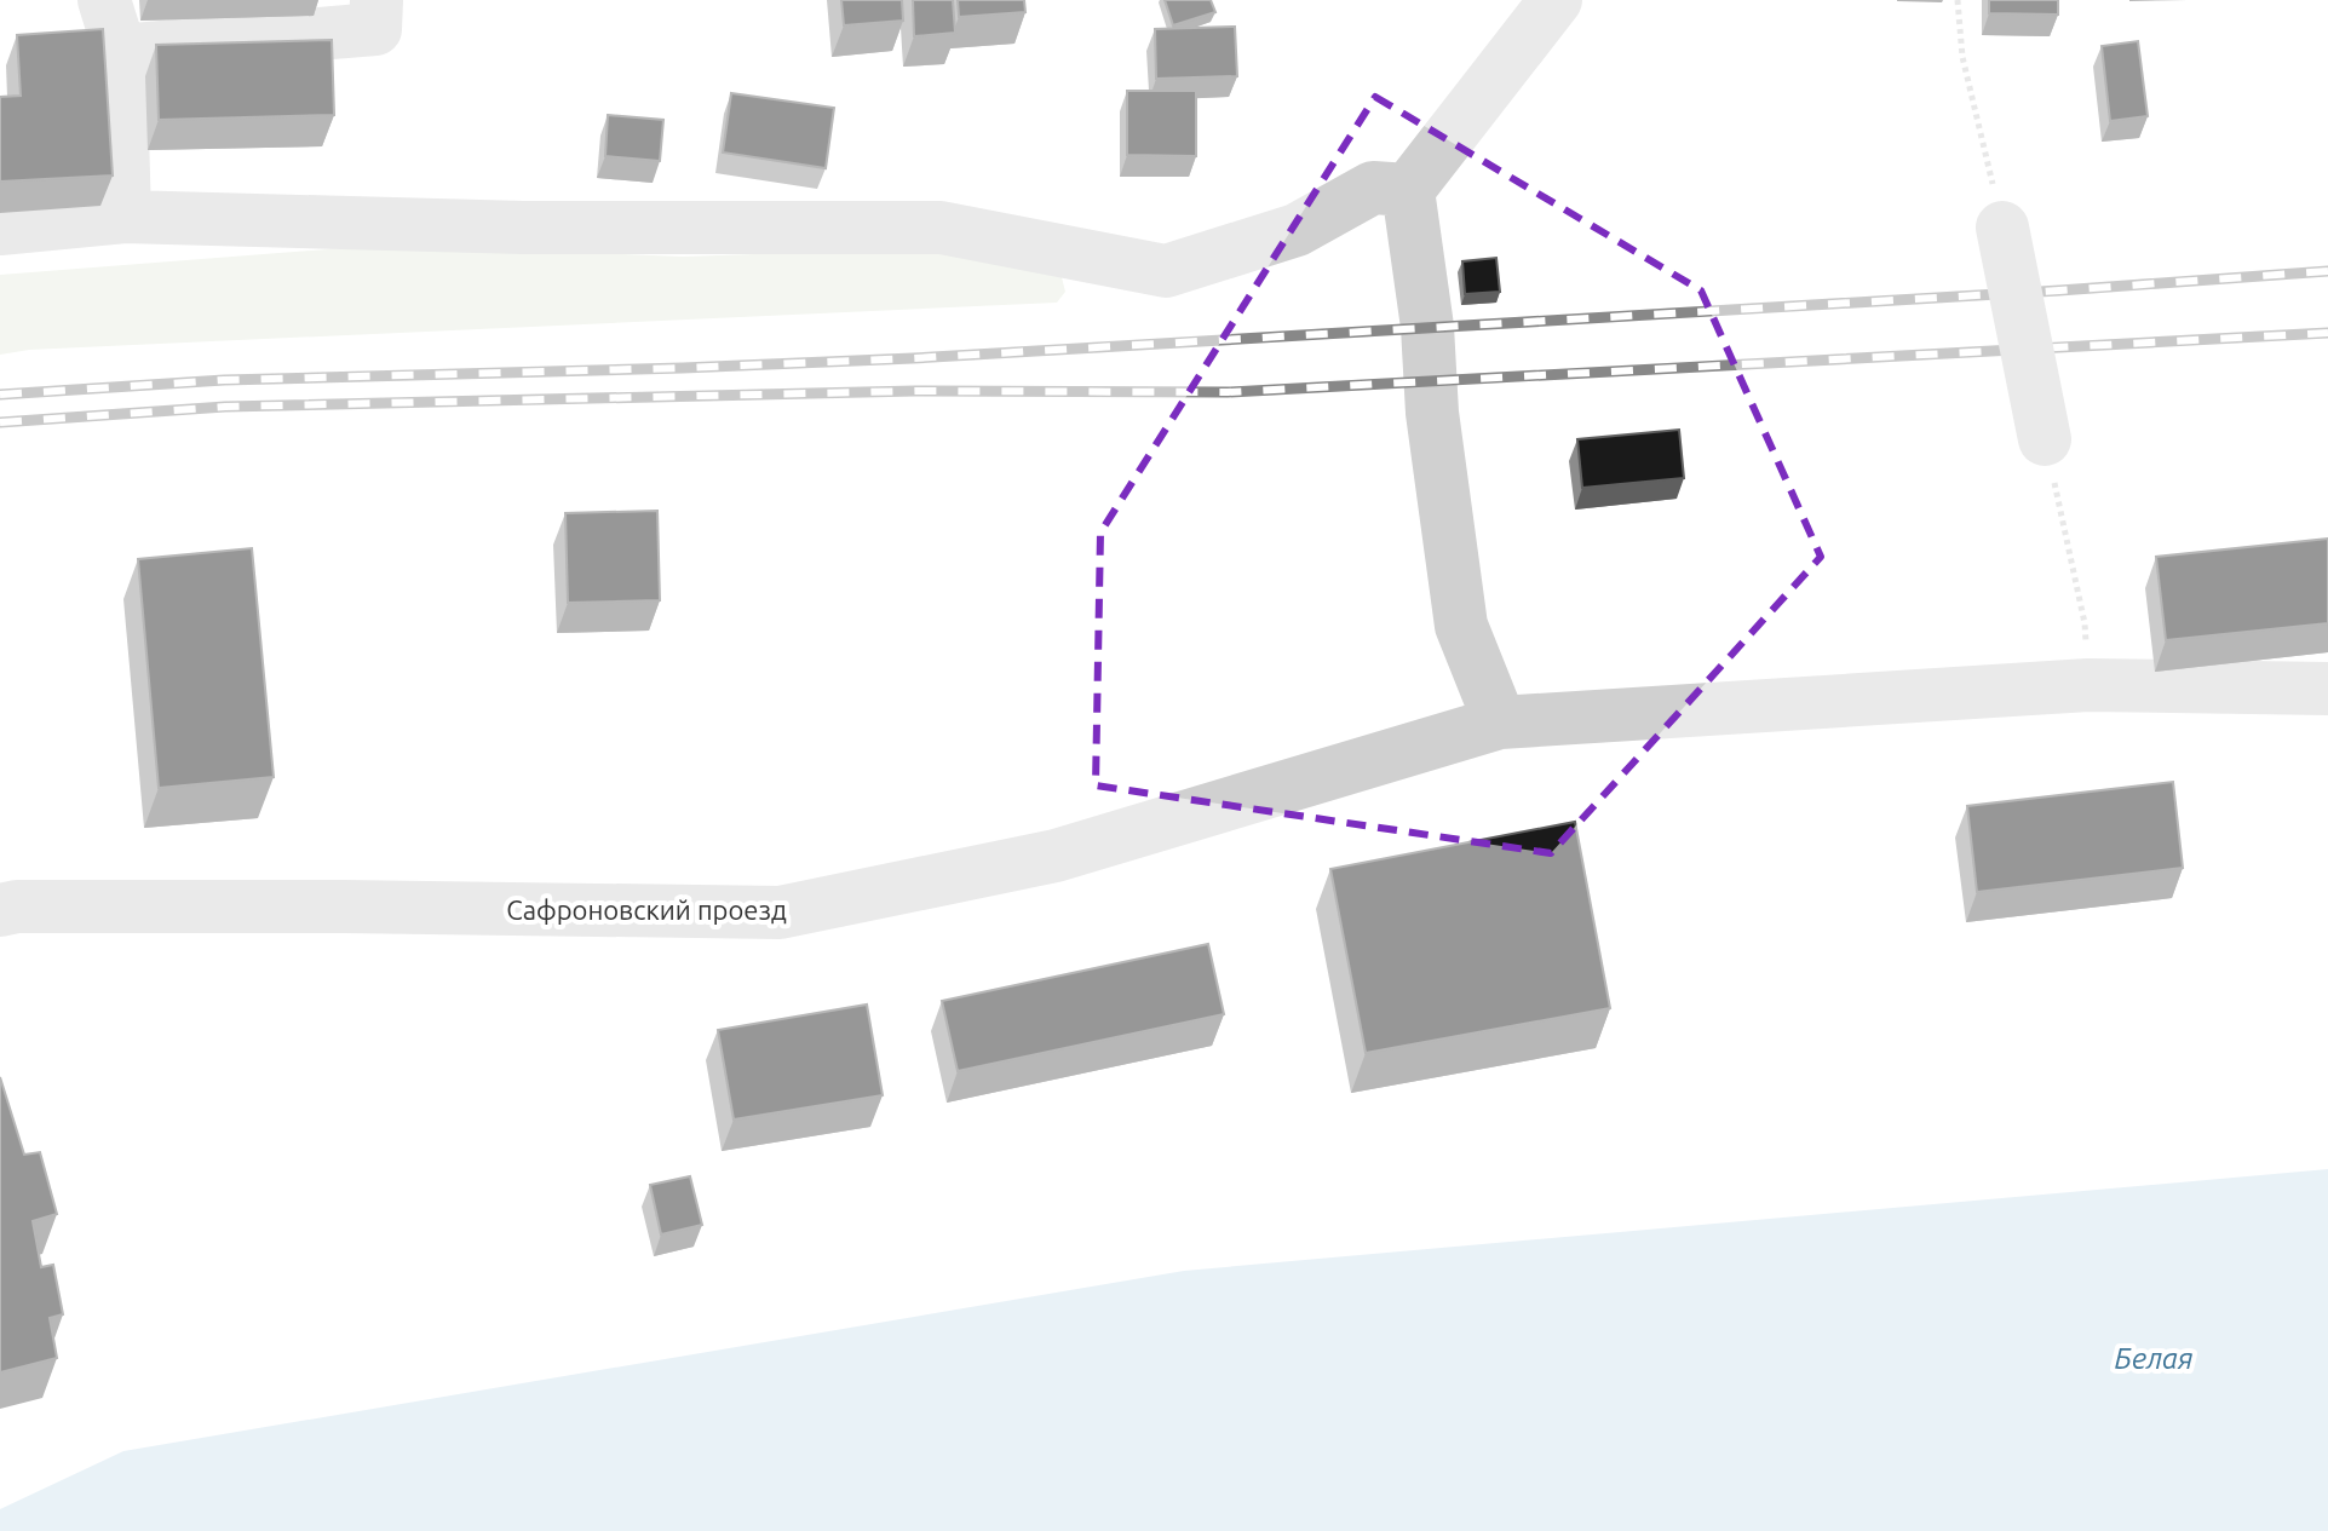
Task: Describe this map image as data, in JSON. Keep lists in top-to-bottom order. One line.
{"streets":{"street":["Сафроновский проезд"]},"water":["Белая"]}
